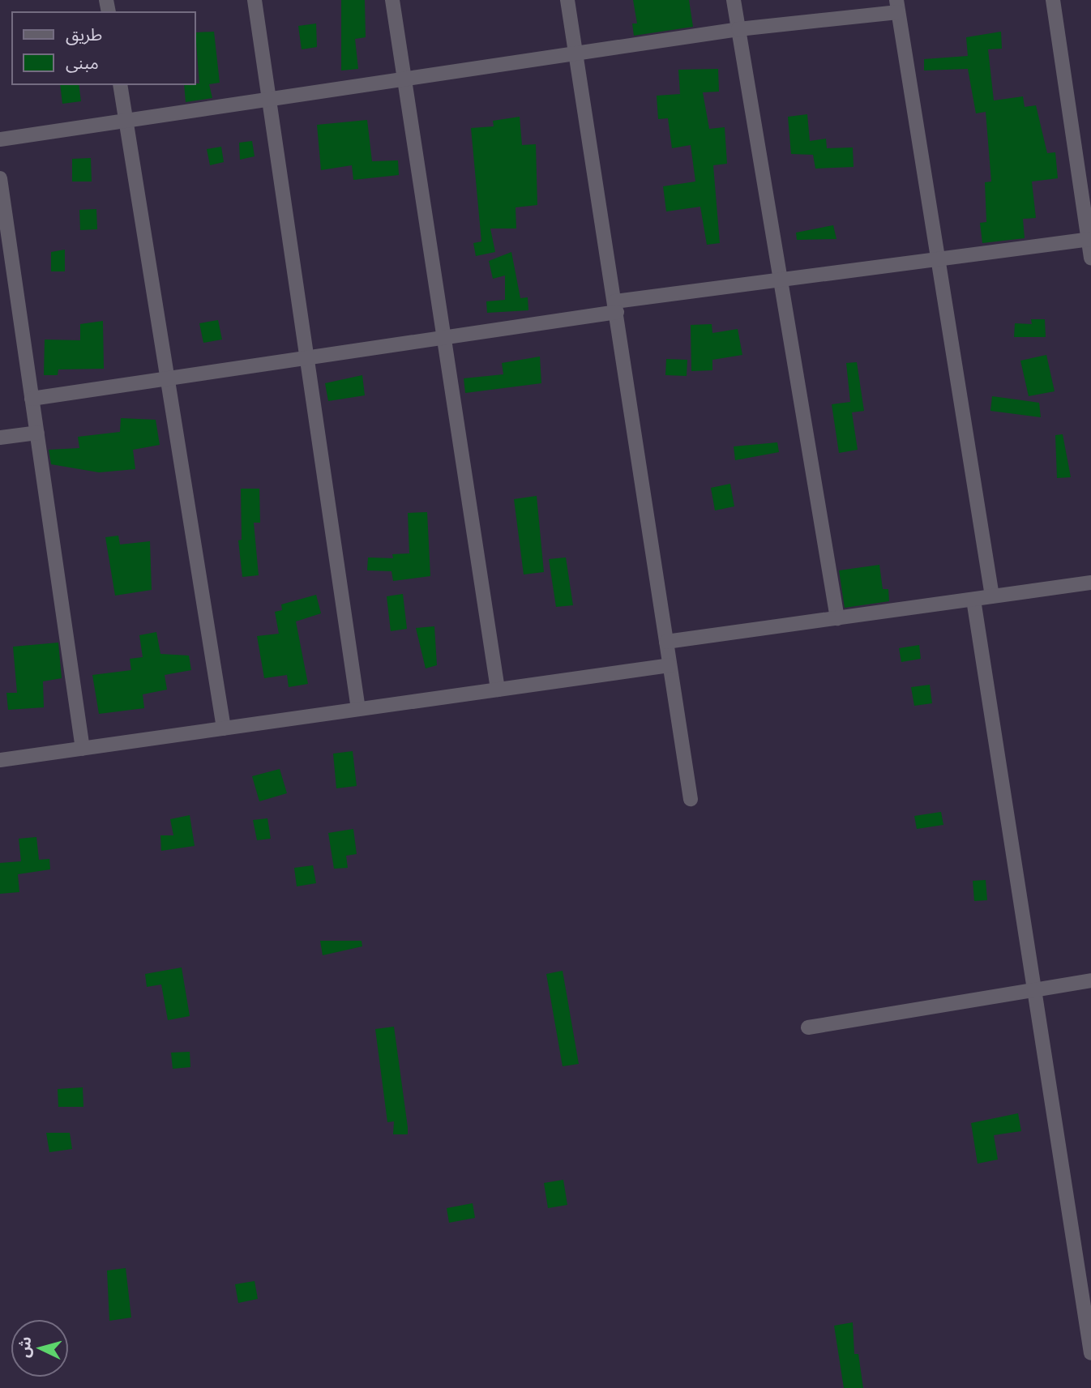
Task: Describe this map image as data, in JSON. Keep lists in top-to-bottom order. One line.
{"legend":["طريق","مبنى"],"north":"left"}
